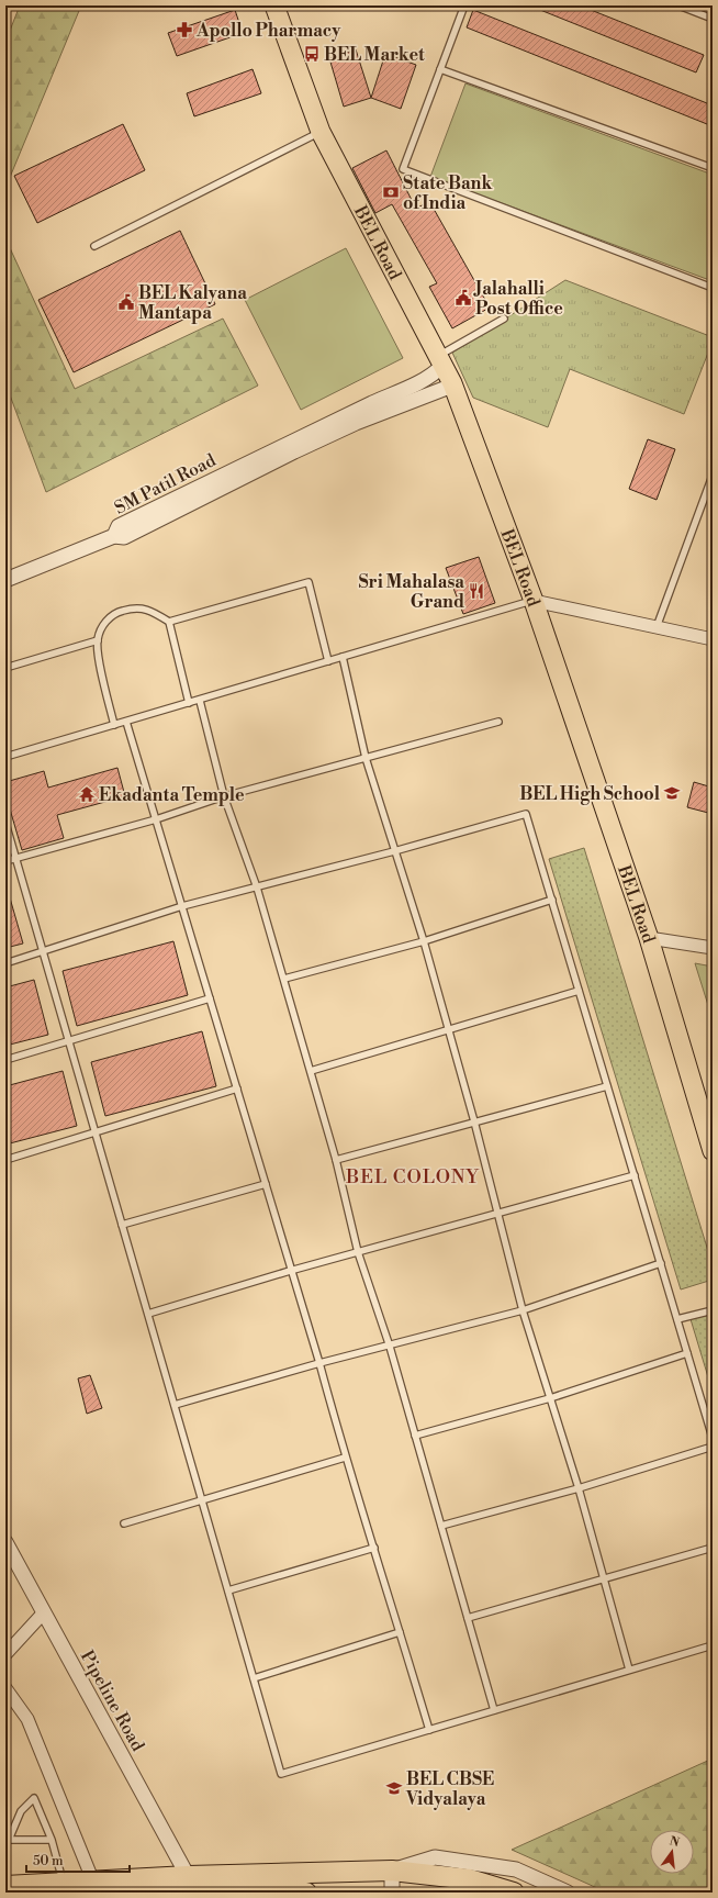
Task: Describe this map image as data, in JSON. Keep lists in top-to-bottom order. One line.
{"streets":{"main road":["BEL Road"],"street":["SM Patil Road","Pipeline Road"]},"crossings":[["BEL Road","SM Patil Road"]],"districts":["BEL COLONY"],"places":{"pharmacy":["Apollo Pharmacy"],"bus stop":["BEL Market"],"bank":["State Bank of India"],"public building":["Jalahalli Post Office","BEL Kalyana Mantapa"],"restaurant":["Sri Mahalasa Grand"],"school or university":["BEL High School","BEL CBSE Vidyalaya"],"temple":["Ekadanta Temple"]},"scale_bar":"50 m","north":"top"}
